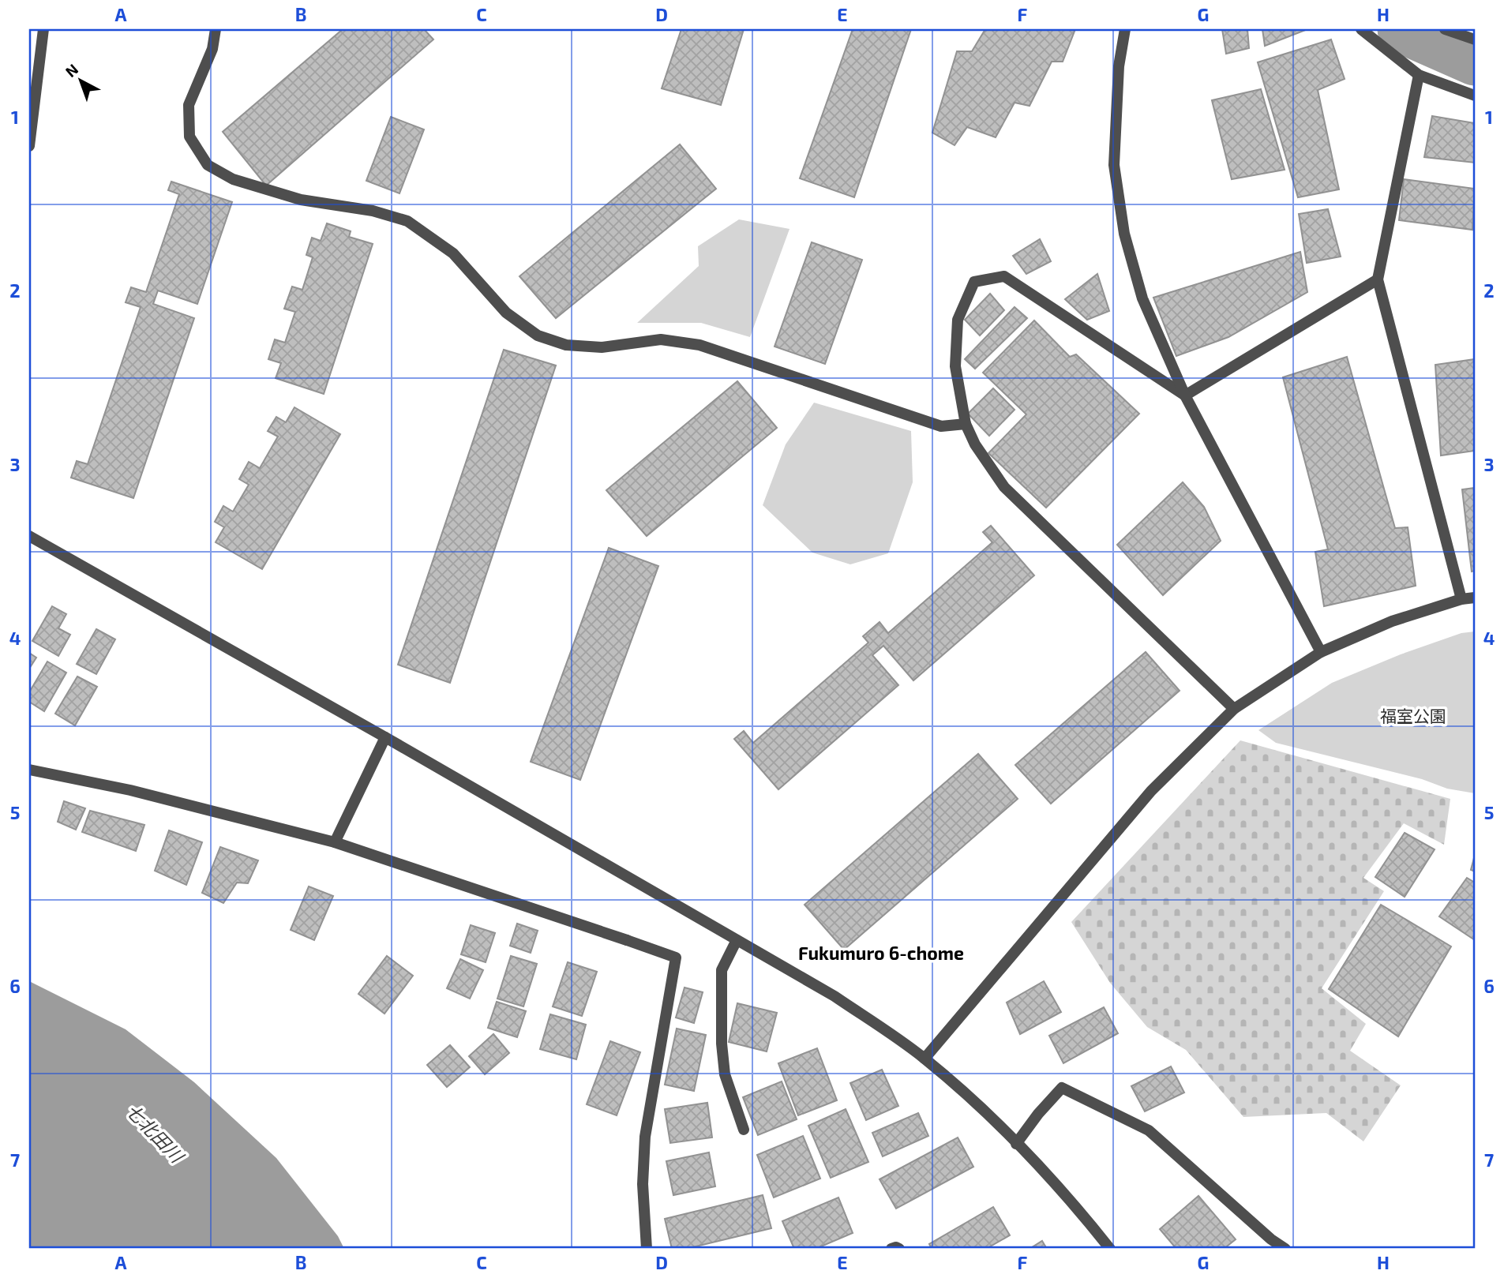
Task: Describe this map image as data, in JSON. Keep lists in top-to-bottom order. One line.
{"districts":["Fukumuro 6-chome"],"water":["七北田川"],"parks":["福室公園"],"north":"top left","grid":{"columns":["A","B","C","D","E","F","G","H"],"rows":["1","2","3","4","5","6","7"]}}
